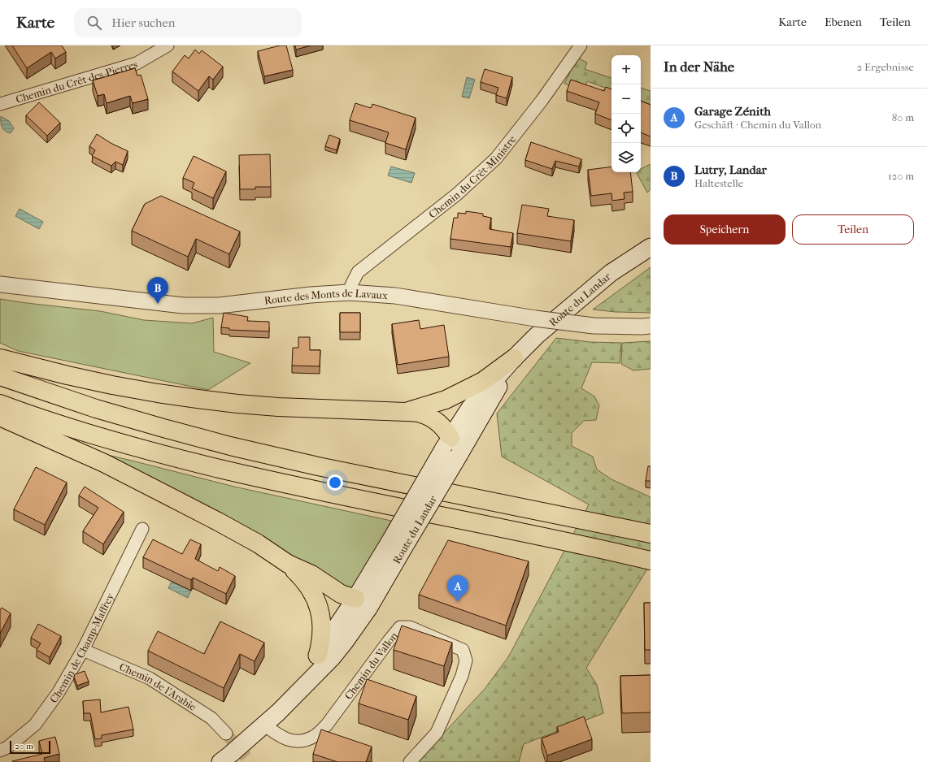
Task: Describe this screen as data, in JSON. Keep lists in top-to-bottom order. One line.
{"streets":{"main road":["Route du Landar"],"street":["Chemin du Crêt-des-Pierres","Chemin du Crêt-Ministre","Route des Monts de Lavaux","Chemin de Champ-Maffrey","Chemin du Vallon","Chemin de l'Arabie"]},"crossings":[["Chemin du Crêt-Ministre","Route des Monts de Lavaux"],["Route du Landar","Chemin du Vallon"],["Chemin de Champ-Maffrey","Chemin de l'Arabie"]],"scale_bar":"20 m","page":{"header":"Karte","search":"Hier suchen","nav":["Karte","Ebenen","Teilen"],"heading":["In der Nähe","2 Ergebnisse"],"map_buttons":["+","−"],"list":[{"mark":"A","name":"Garage Zénith","note":"Geschäft · Chemin du Vallon","value":"80 m"},{"mark":"B","name":"Lutry, Landar","note":"Haltestelle","value":"120 m"}],"buttons":["Speichern","Teilen"],"pins":["B","A"],"scale":"20 m"}}
